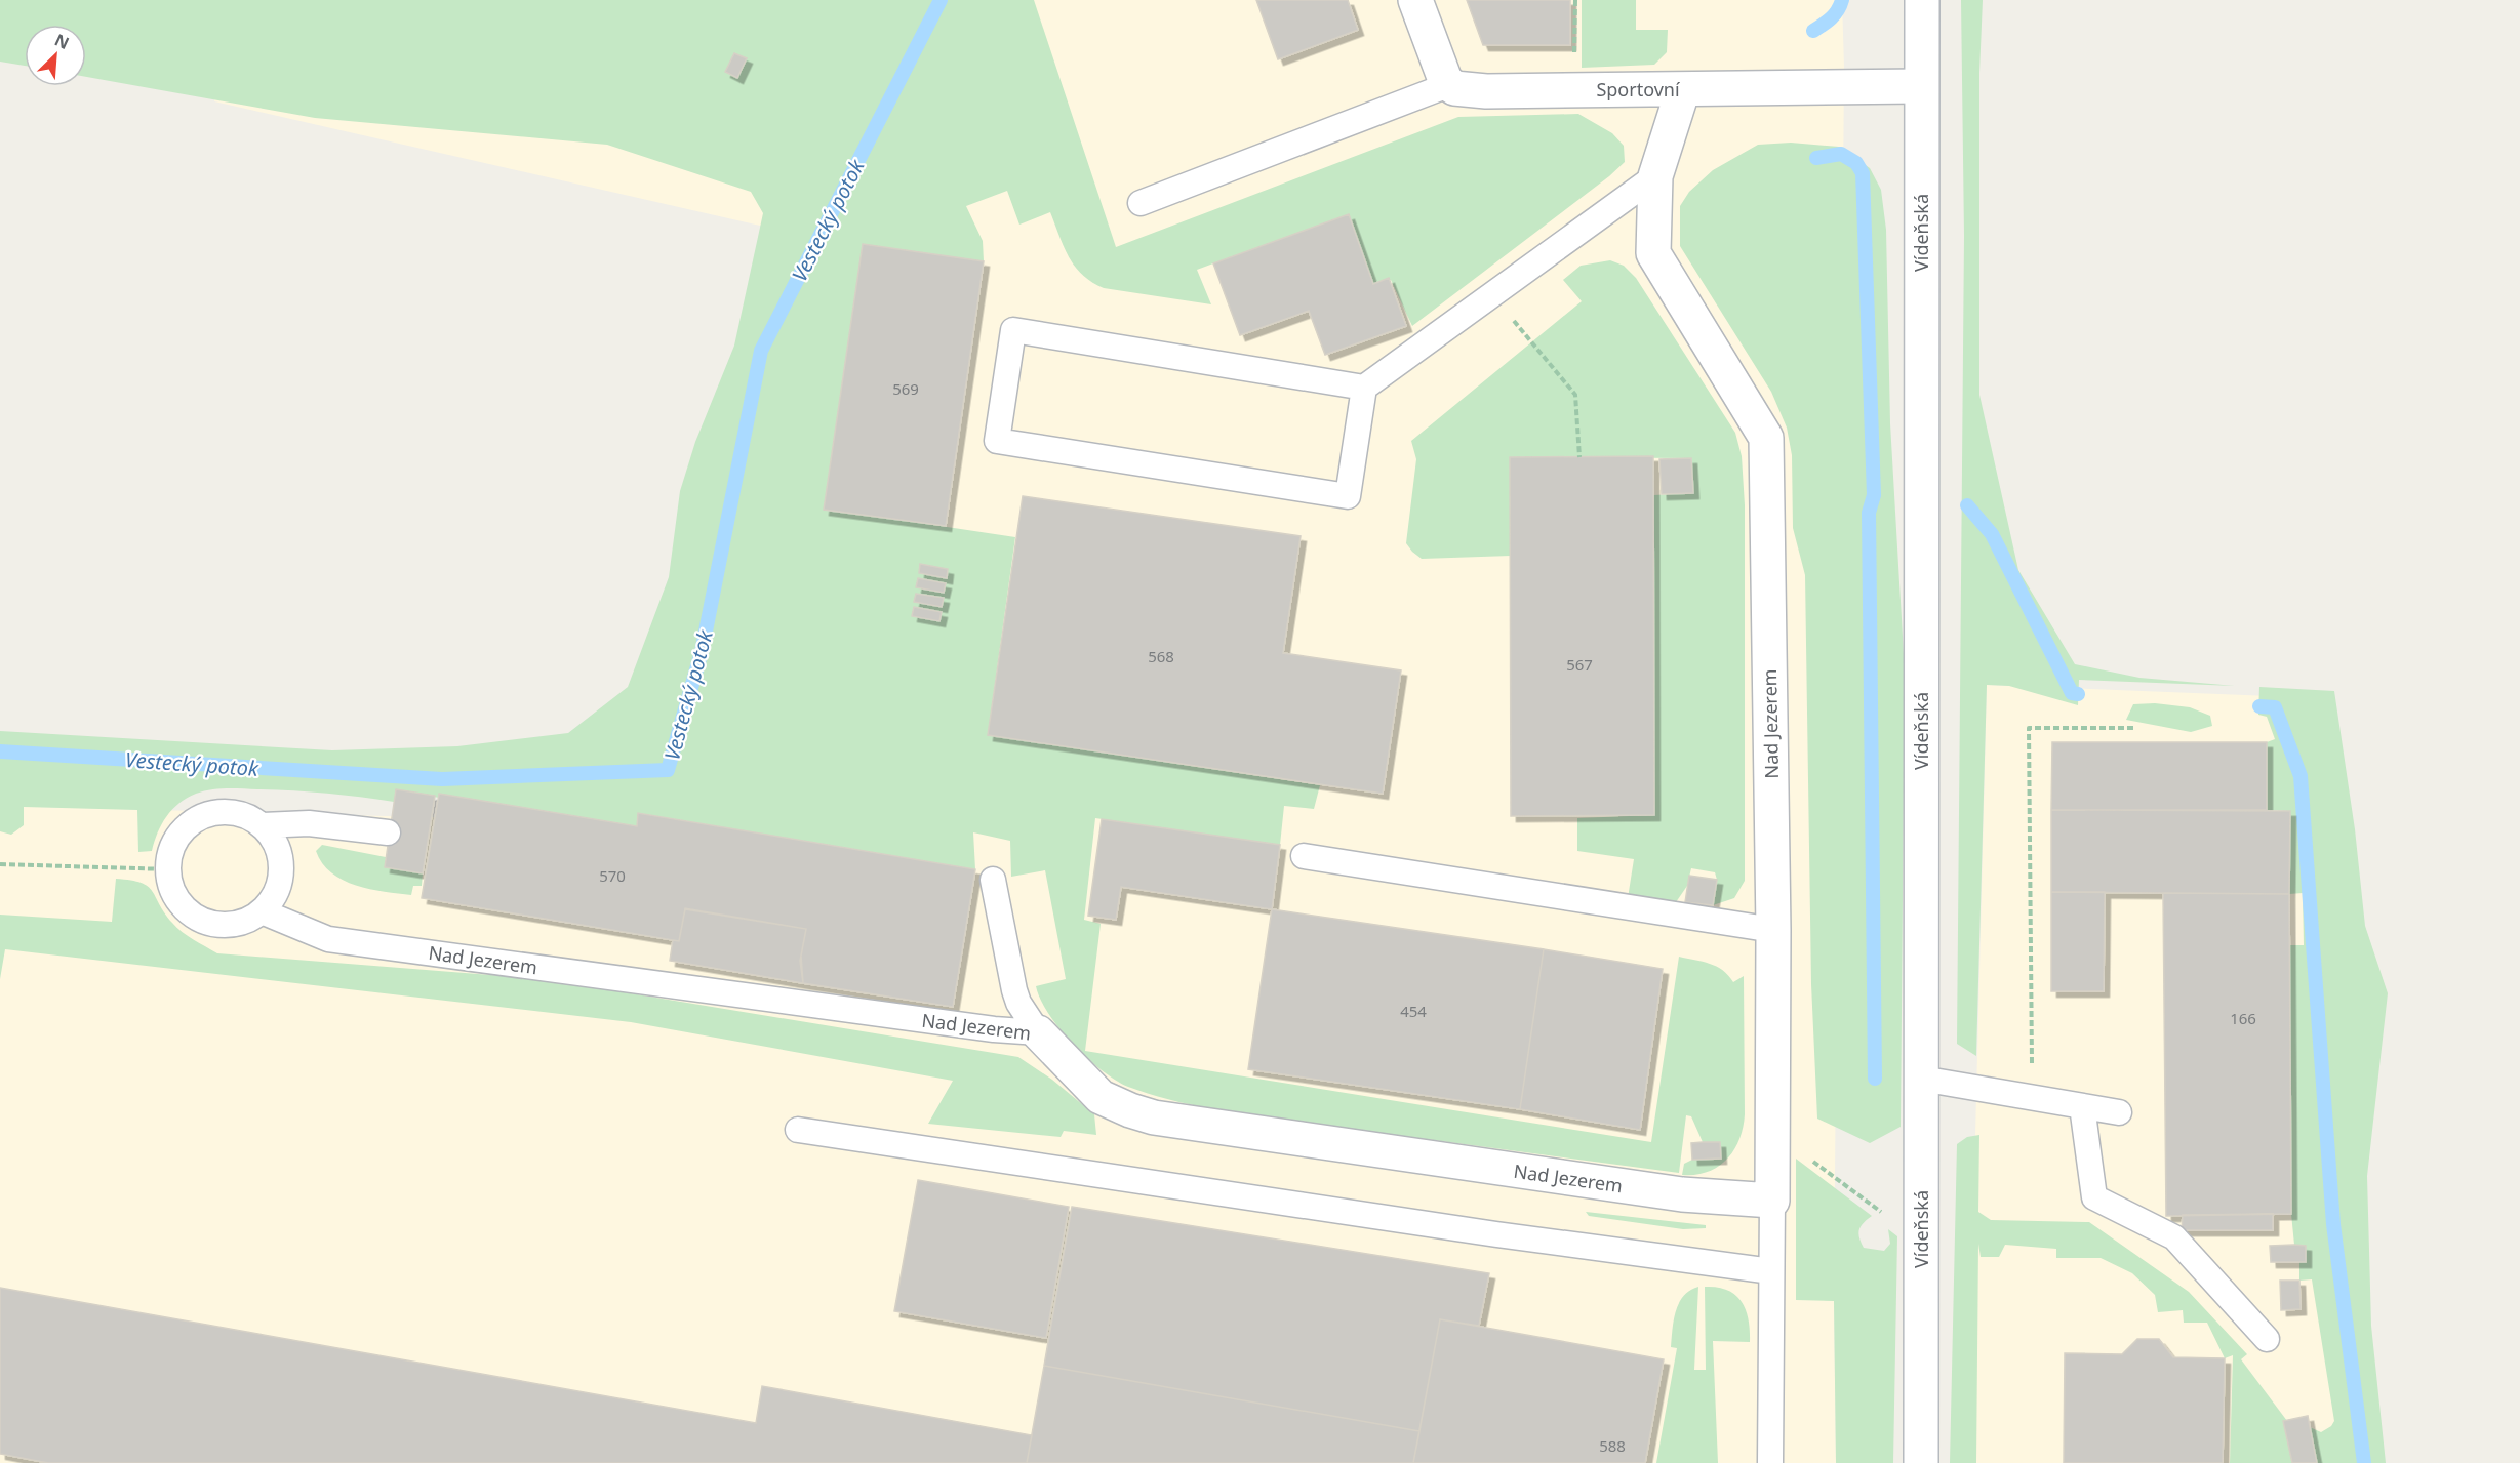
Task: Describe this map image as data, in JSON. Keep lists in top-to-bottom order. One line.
{"streets":{"street":["Sportovní","Vídeňská","Nad Jezerem"]},"crossings":[["Sportovní","Vídeňská"],["Sportovní","Nad Jezerem"]],"water":["Vestecký potok"],"house_numbers":["569","568","567","570","454","166","588"],"north":"top right"}
